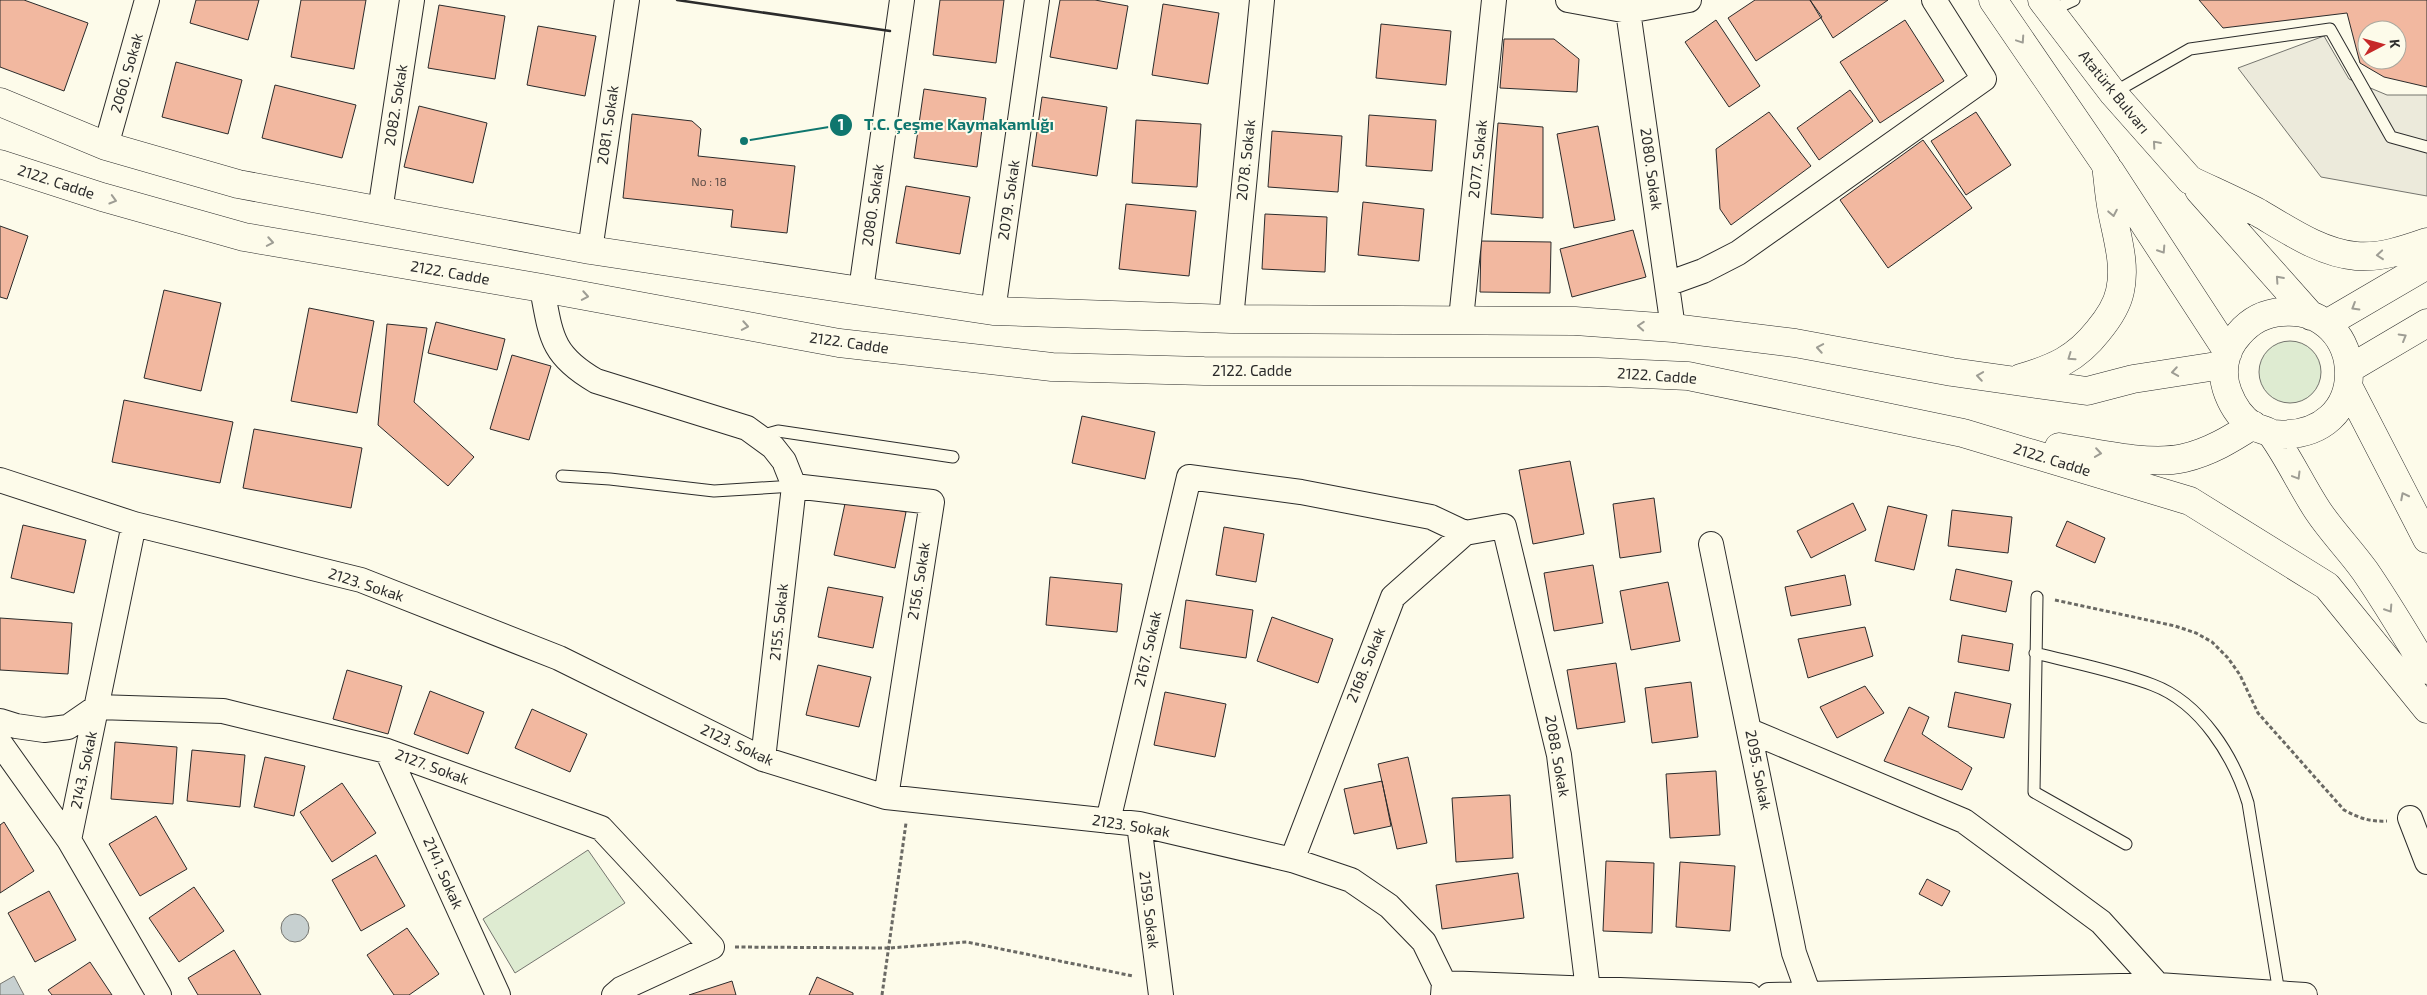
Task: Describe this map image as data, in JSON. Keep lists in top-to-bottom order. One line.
{"streets":{"main road":["Atatürk Bulvarı","2122. Cadde"],"street":["2060. Sokak","2082. Sokak","2081. Sokak","2077. Sokak","2078. Sokak","2080. Sokak","2079. Sokak","2156. Sokak","2123. Sokak","2155. Sokak","2167. Sokak","2168. Sokak","2088. Sokak","2127. Sokak","2143. Sokak","2095. Sokak","2141. Sokak","2159. Sokak"]},"crossings":[["2156. Sokak","2123. Sokak"],["2156. Sokak","2155. Sokak"],["2123. Sokak","2155. Sokak"],["2123. Sokak","2167. Sokak"],["2123. Sokak","2168. Sokak"],["2123. Sokak","2143. Sokak"],["2123. Sokak","2159. Sokak"],["2167. Sokak","2168. Sokak"],["2167. Sokak","2088. Sokak"],["2168. Sokak","2088. Sokak"],["2127. Sokak","2143. Sokak"],["2127. Sokak","2141. Sokak"]],"places":["T.C. Çeşme Kaymakamlığı"],"house_numbers":["No : 18"],"north":"right"}
